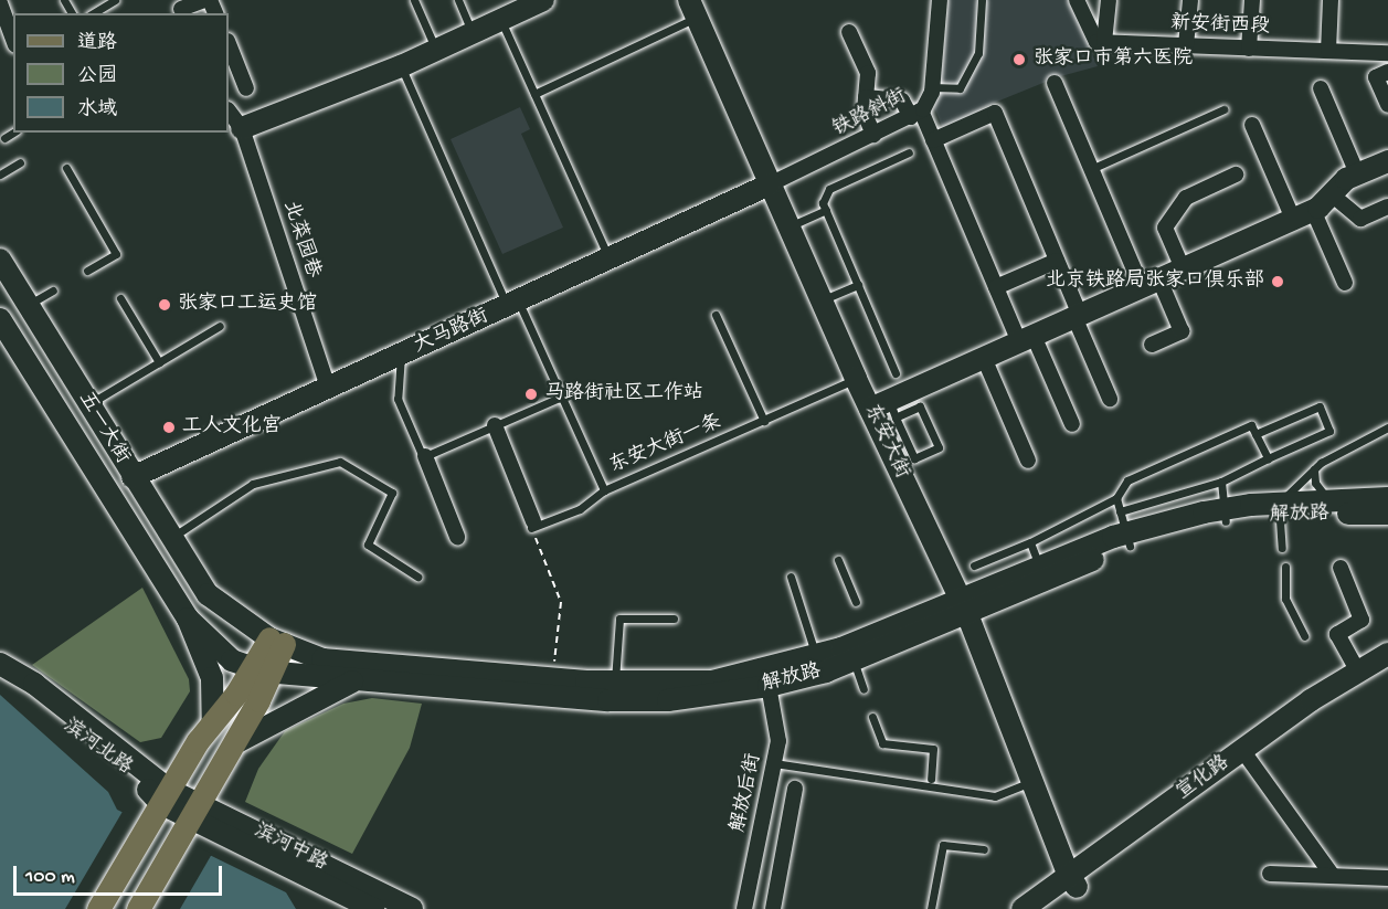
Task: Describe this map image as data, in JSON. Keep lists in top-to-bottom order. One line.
{"streets":{"main road":["大马路街","五一大街","东安大街","解放路","滨河北路","宣化路","滨河中路"],"street":["新安街西段","铁路斜街","北菜园巷","解放后街"],"lane":["东安大街一条"]},"crossings":[["铁路斜街","大马路街"],["铁路斜街","东安大街"],["北菜园巷","大马路街"],["大马路街","五一大街"],["大马路街","东安大街"],["大马路街","东安大街一条"],["五一大街","解放路"],["东安大街","东安大街一条"],["东安大街","解放路"],["东安大街","宣化路"],["解放路","解放后街"],["滨河北路","滨河中路"]],"places":["张家口市第六医院","北京铁路局张家口俱乐部","张家口工运史馆","马路街社区工作站","工人文化宫"],"legend":["道路","公园","水域"],"scale_bar":"100 m"}
